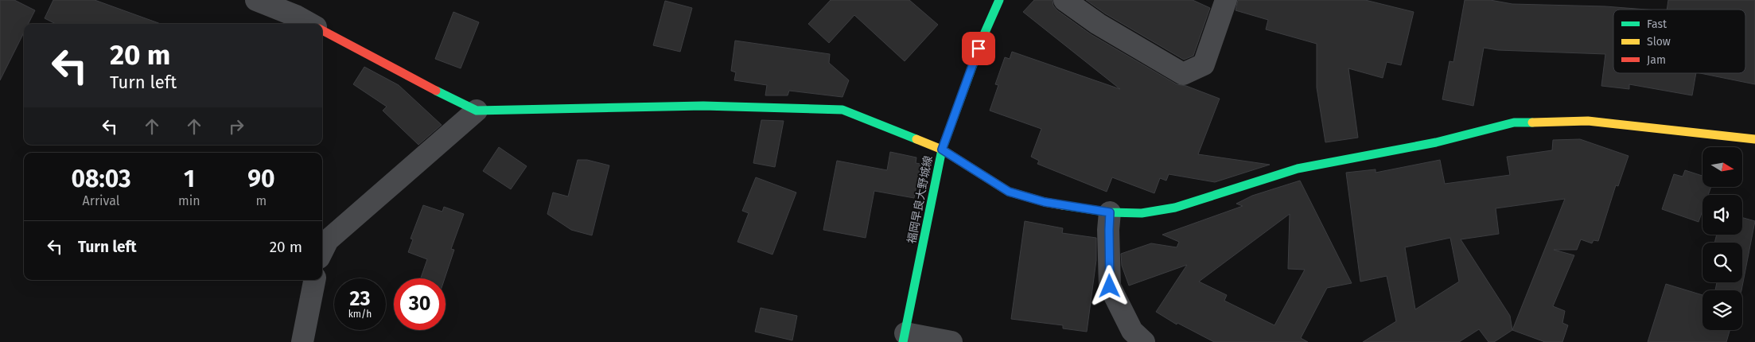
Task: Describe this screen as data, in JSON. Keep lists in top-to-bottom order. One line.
{"streets":{"street":["福岡早良大野城線"]},"legend":["Fast","Slow","Jam"],"north":"right","page":{"turn":["20 m","Turn left"],"eta":["08:03","Arrival","1","min","90","m"],"list":[{"name":"Turn left","value":"20 m"}],"speed":"23 km/h","limit":"30"}}
